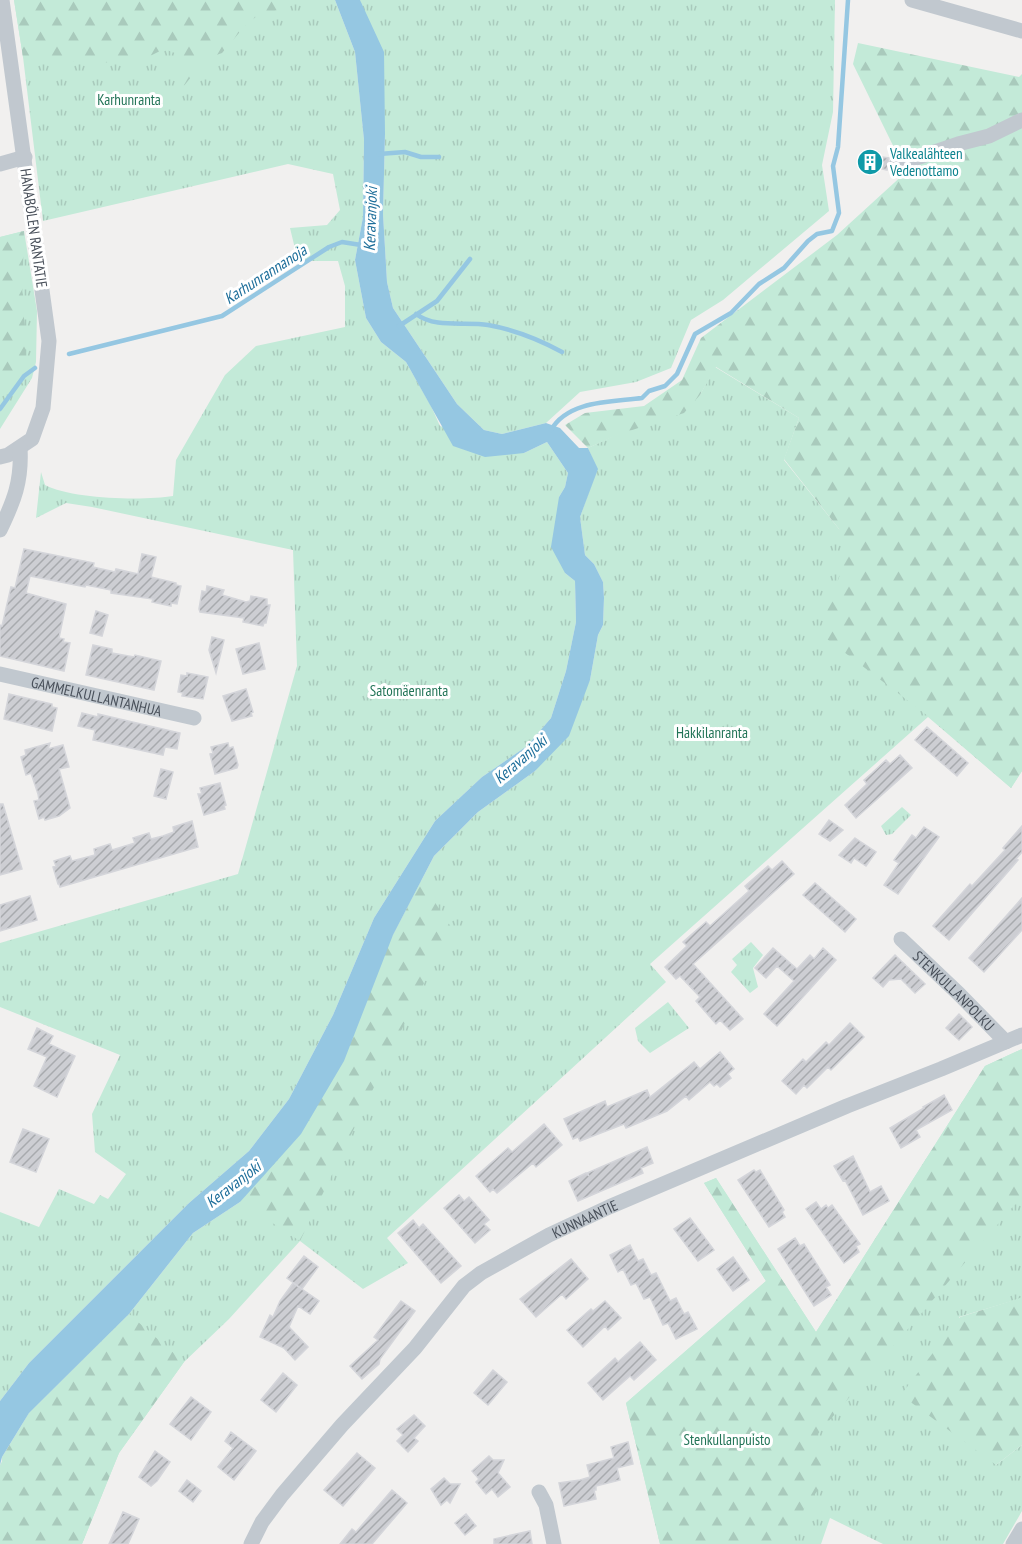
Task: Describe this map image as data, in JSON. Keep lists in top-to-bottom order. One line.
{"streets":{"street":["HANABÖLEN RANTATIE","GAMMELKULLANTANHUA","STENKULLANPOLKU","KUNNAANTIE"]},"crossings":[["STENKULLANPOLKU","KUNNAANTIE"]],"water":["Keravanjoki","Karhunrannanoja"],"parks":["Karhunranta","Satomäenranta","Hakkilanranta","Stenkullanpuisto"],"places":{"building":["Valkealähteen Vedenottamo"]}}
